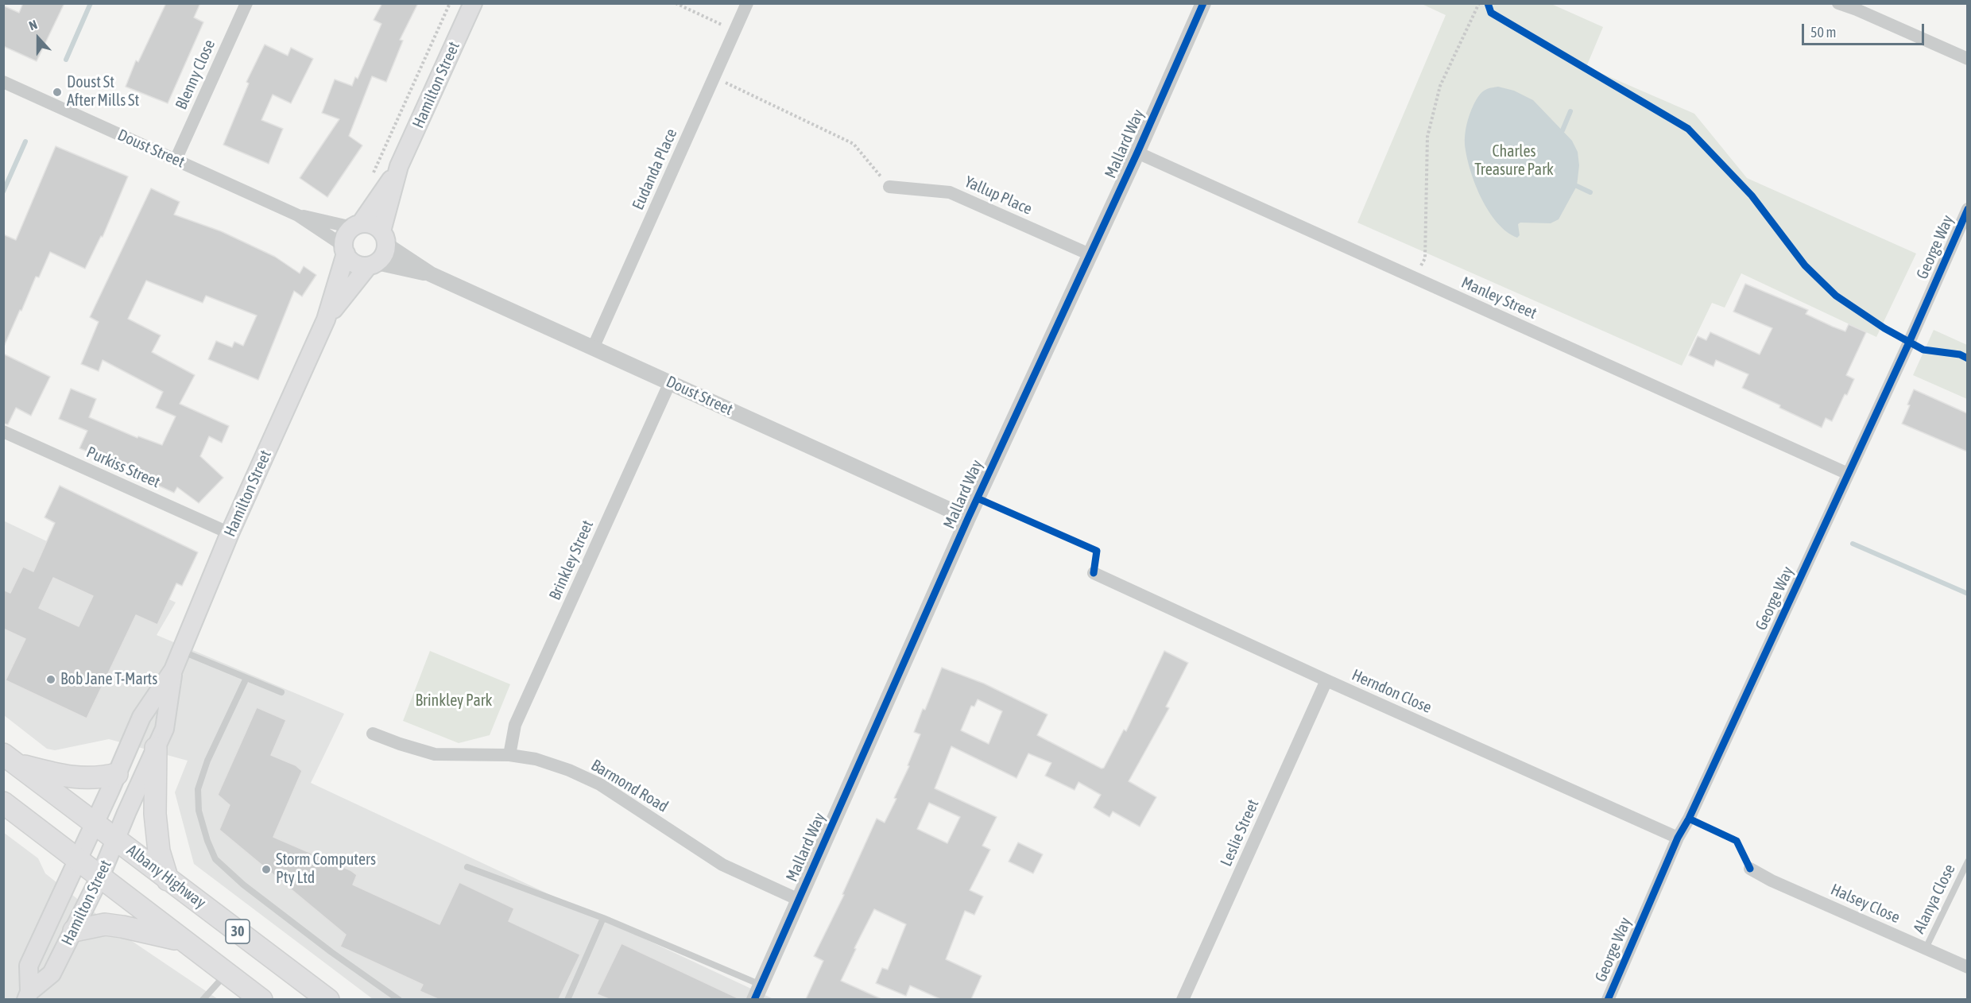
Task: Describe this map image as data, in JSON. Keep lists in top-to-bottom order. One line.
{"streets":{"highway":["Albany Highway","30"],"main road":["Hamilton Street"],"street":["Blenny Close","Mallard Way","Doust Street","Eudanda Place","Yallup Place","George Way","Manley Street","Purkiss Street","Brinkley Street","Herndon Close","Barmond Road","Leslie Street","Halsey Close"],"lane":["Alanya Close"]},"crossings":[["Blenny Close","Doust Street"],["Hamilton Street","Doust Street"],["Hamilton Street","Purkiss Street"],["Hamilton Street","Albany Highway"],["Hamilton Street","30"],["Mallard Way","Doust Street"],["Mallard Way","Yallup Place"],["Mallard Way","Manley Street"],["Mallard Way","Barmond Road"],["Doust Street","Eudanda Place"],["Doust Street","Brinkley Street"],["George Way","Manley Street"],["George Way","Herndon Close"],["Brinkley Street","Barmond Road"],["Herndon Close","Leslie Street"],["Alanya Close","Halsey Close"]],"parks":["Charles Treasure Park","Brinkley Park"],"places":["Doust St After Mills St","Bob Jane T-Marts","Storm Computers Pty Ltd"],"scale_bar":"50 m","north":"top"}
